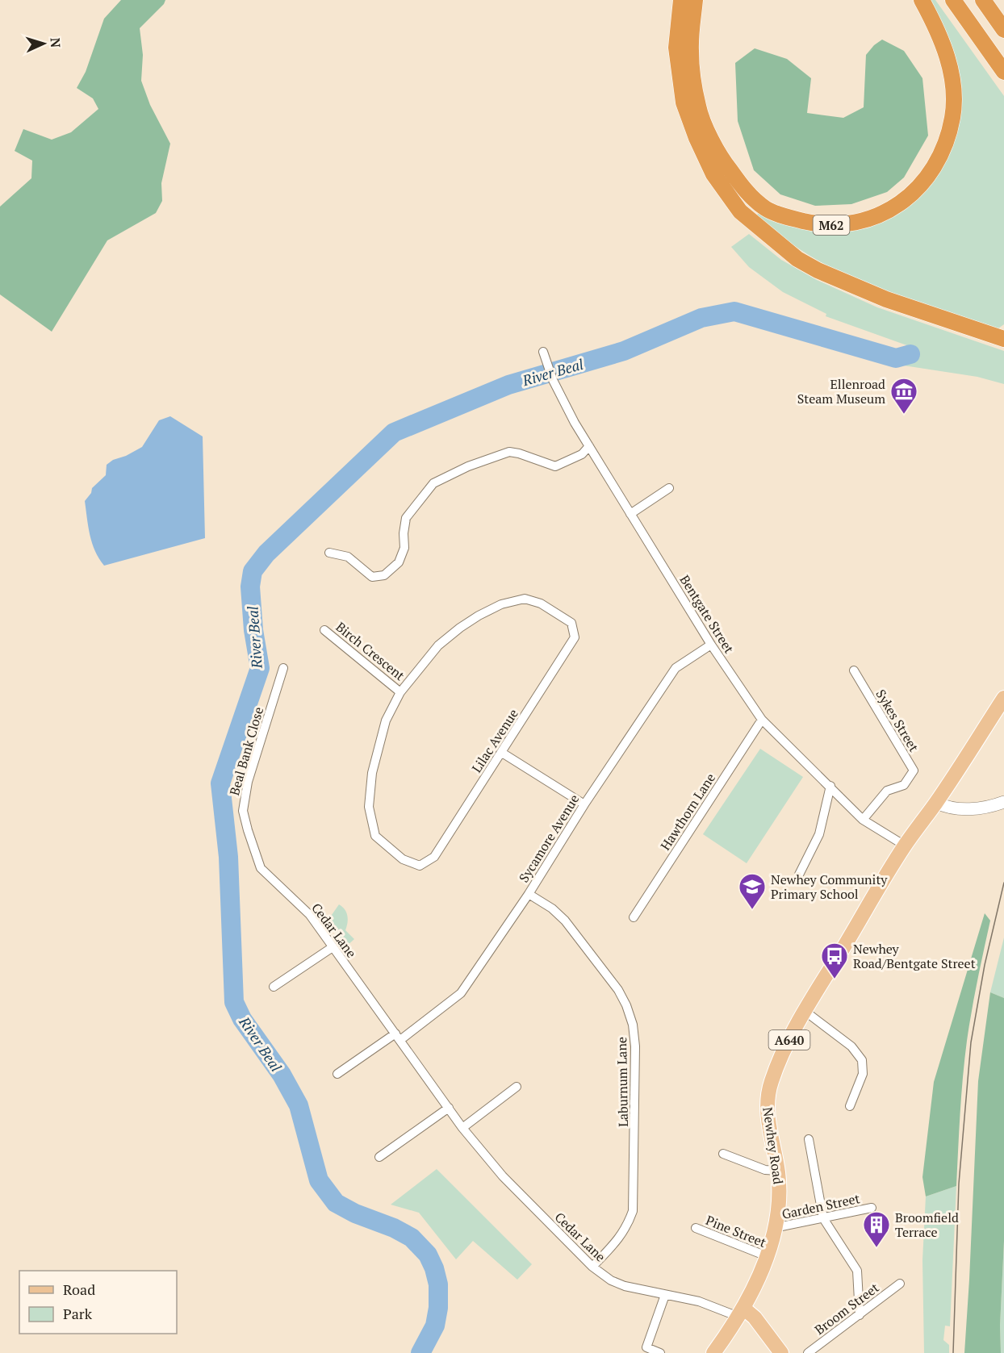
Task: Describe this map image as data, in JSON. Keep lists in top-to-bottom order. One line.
{"streets":{"highway":["M62"],"main road":["A640","Newhey Road"],"street":["Bentgate Street","Birch Crescent","Sykes Street","Lilac Avenue","Beal Bank Close","Hawthorn Lane","Sycamore Avenue","Cedar Lane","Laburnum Lane","Garden Street","Pine Street","Broom Street"]},"crossings":[["Bentgate Street","Sykes Street"],["Bentgate Street","Hawthorn Lane"],["Bentgate Street","Sycamore Avenue"],["Bentgate Street","Newhey Road"],["Birch Crescent","Lilac Avenue"],["Beal Bank Close","Cedar Lane"],["Sycamore Avenue","Cedar Lane"],["Sycamore Avenue","Laburnum Lane"],["Cedar Lane","Laburnum Lane"],["Cedar Lane","Newhey Road"],["A640","Newhey Road"],["Newhey Road","Garden Street"],["Newhey Road","Pine Street"]],"water":["River Beal"],"places":{"museum":["Ellenroad Steam Museum"],"school or university":["Newhey Community Primary School"],"bus stop":["Newhey Road/Bentgate Street"],"building":["Broomfield Terrace"]},"legend":["Road","Park"],"north":"right"}
